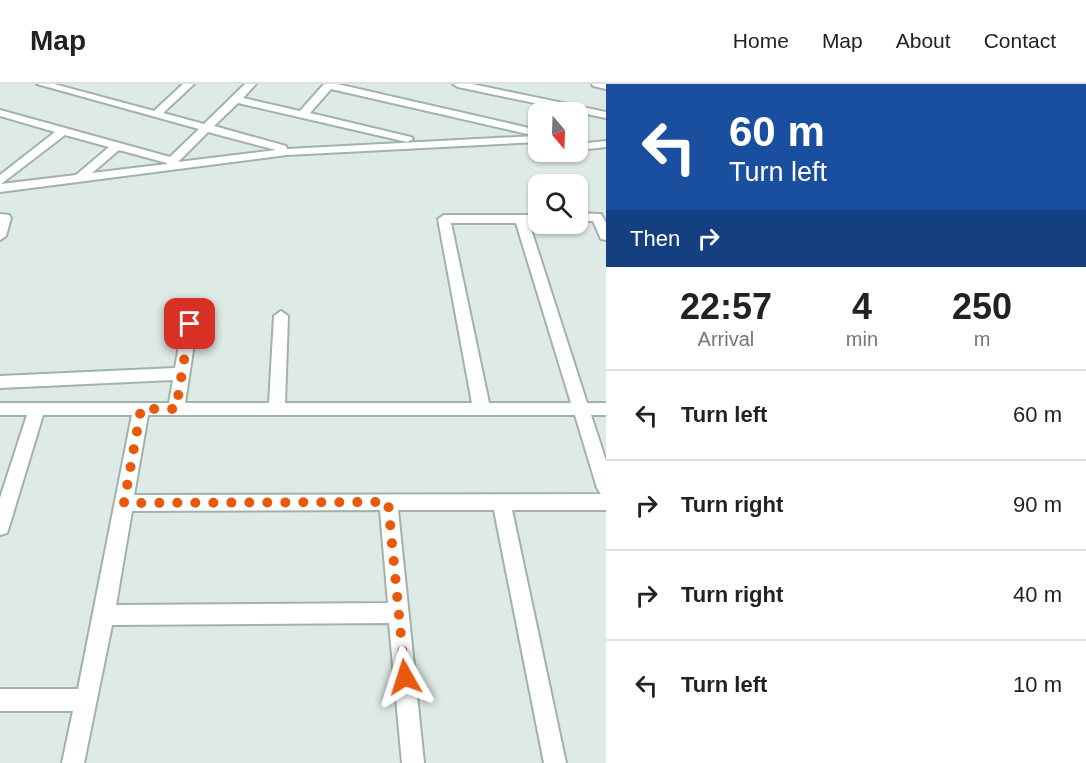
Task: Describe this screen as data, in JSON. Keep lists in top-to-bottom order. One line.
{"north":"bottom","page":{"header":"Map","nav":["Home","Map","About","Contact"],"turn":["60 m","Turn left"],"then":"Then","eta":["22:57","Arrival","4","min","250","m"],"list":[{"name":"Turn left","value":"60 m"},{"name":"Turn right","value":"90 m"},{"name":"Turn right","value":"40 m"},{"name":"Turn left","value":"10 m"}]}}
